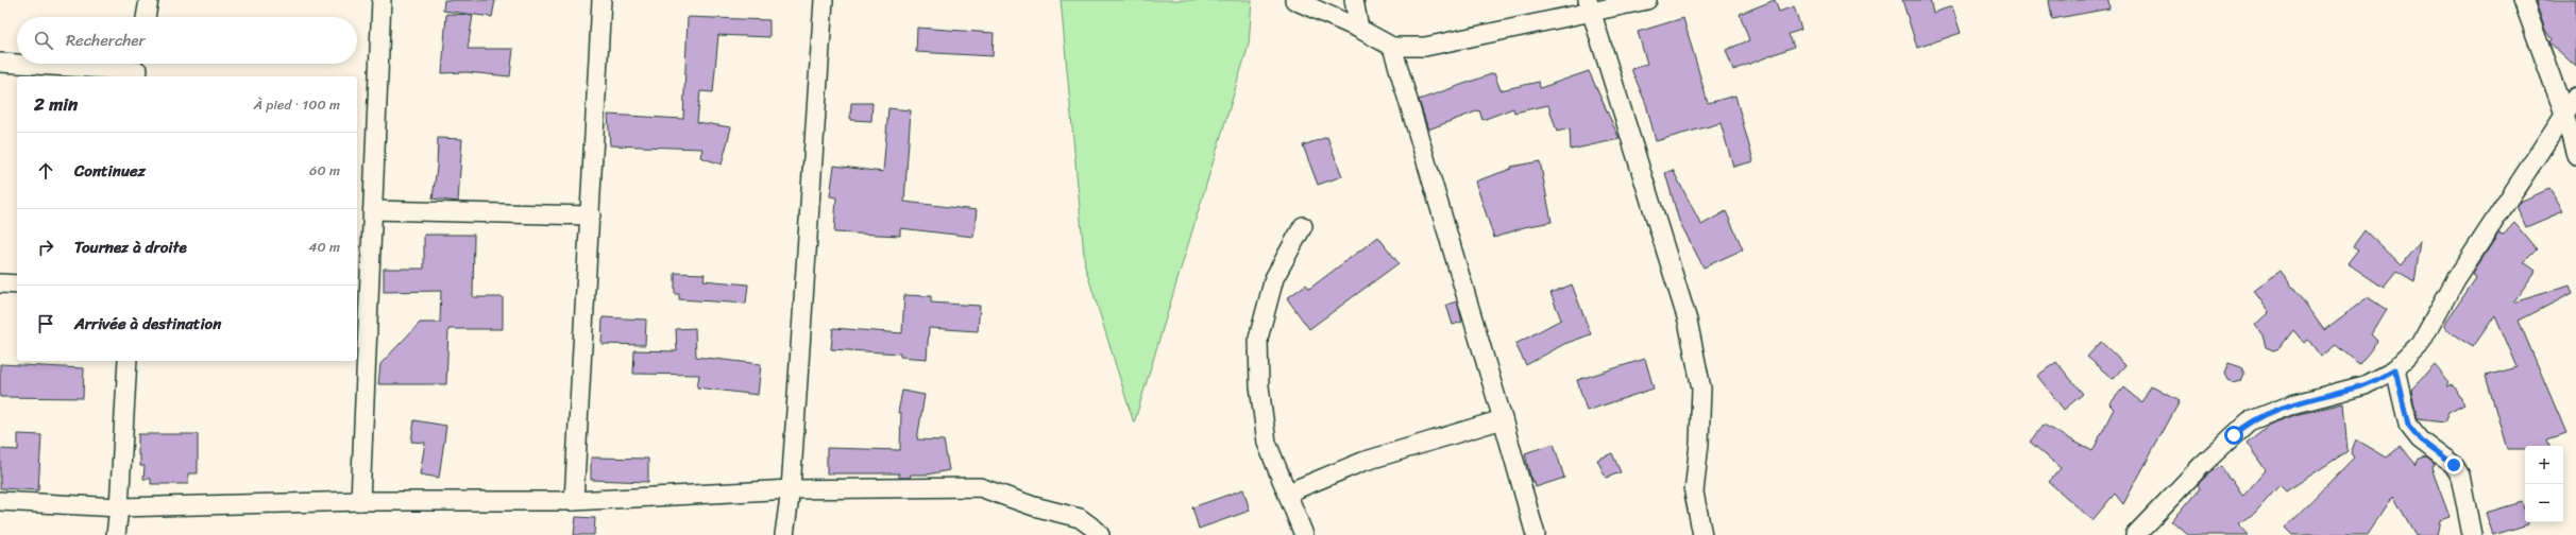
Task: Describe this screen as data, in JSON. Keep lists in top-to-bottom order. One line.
{"page":{"search":"Rechercher","heading":["2 min","À pied · 100 m"],"list":[["Continuez","60 m"],["Tournez à droite","40 m"],"Arrivée à destination"],"map_buttons":["+","−"]}}
